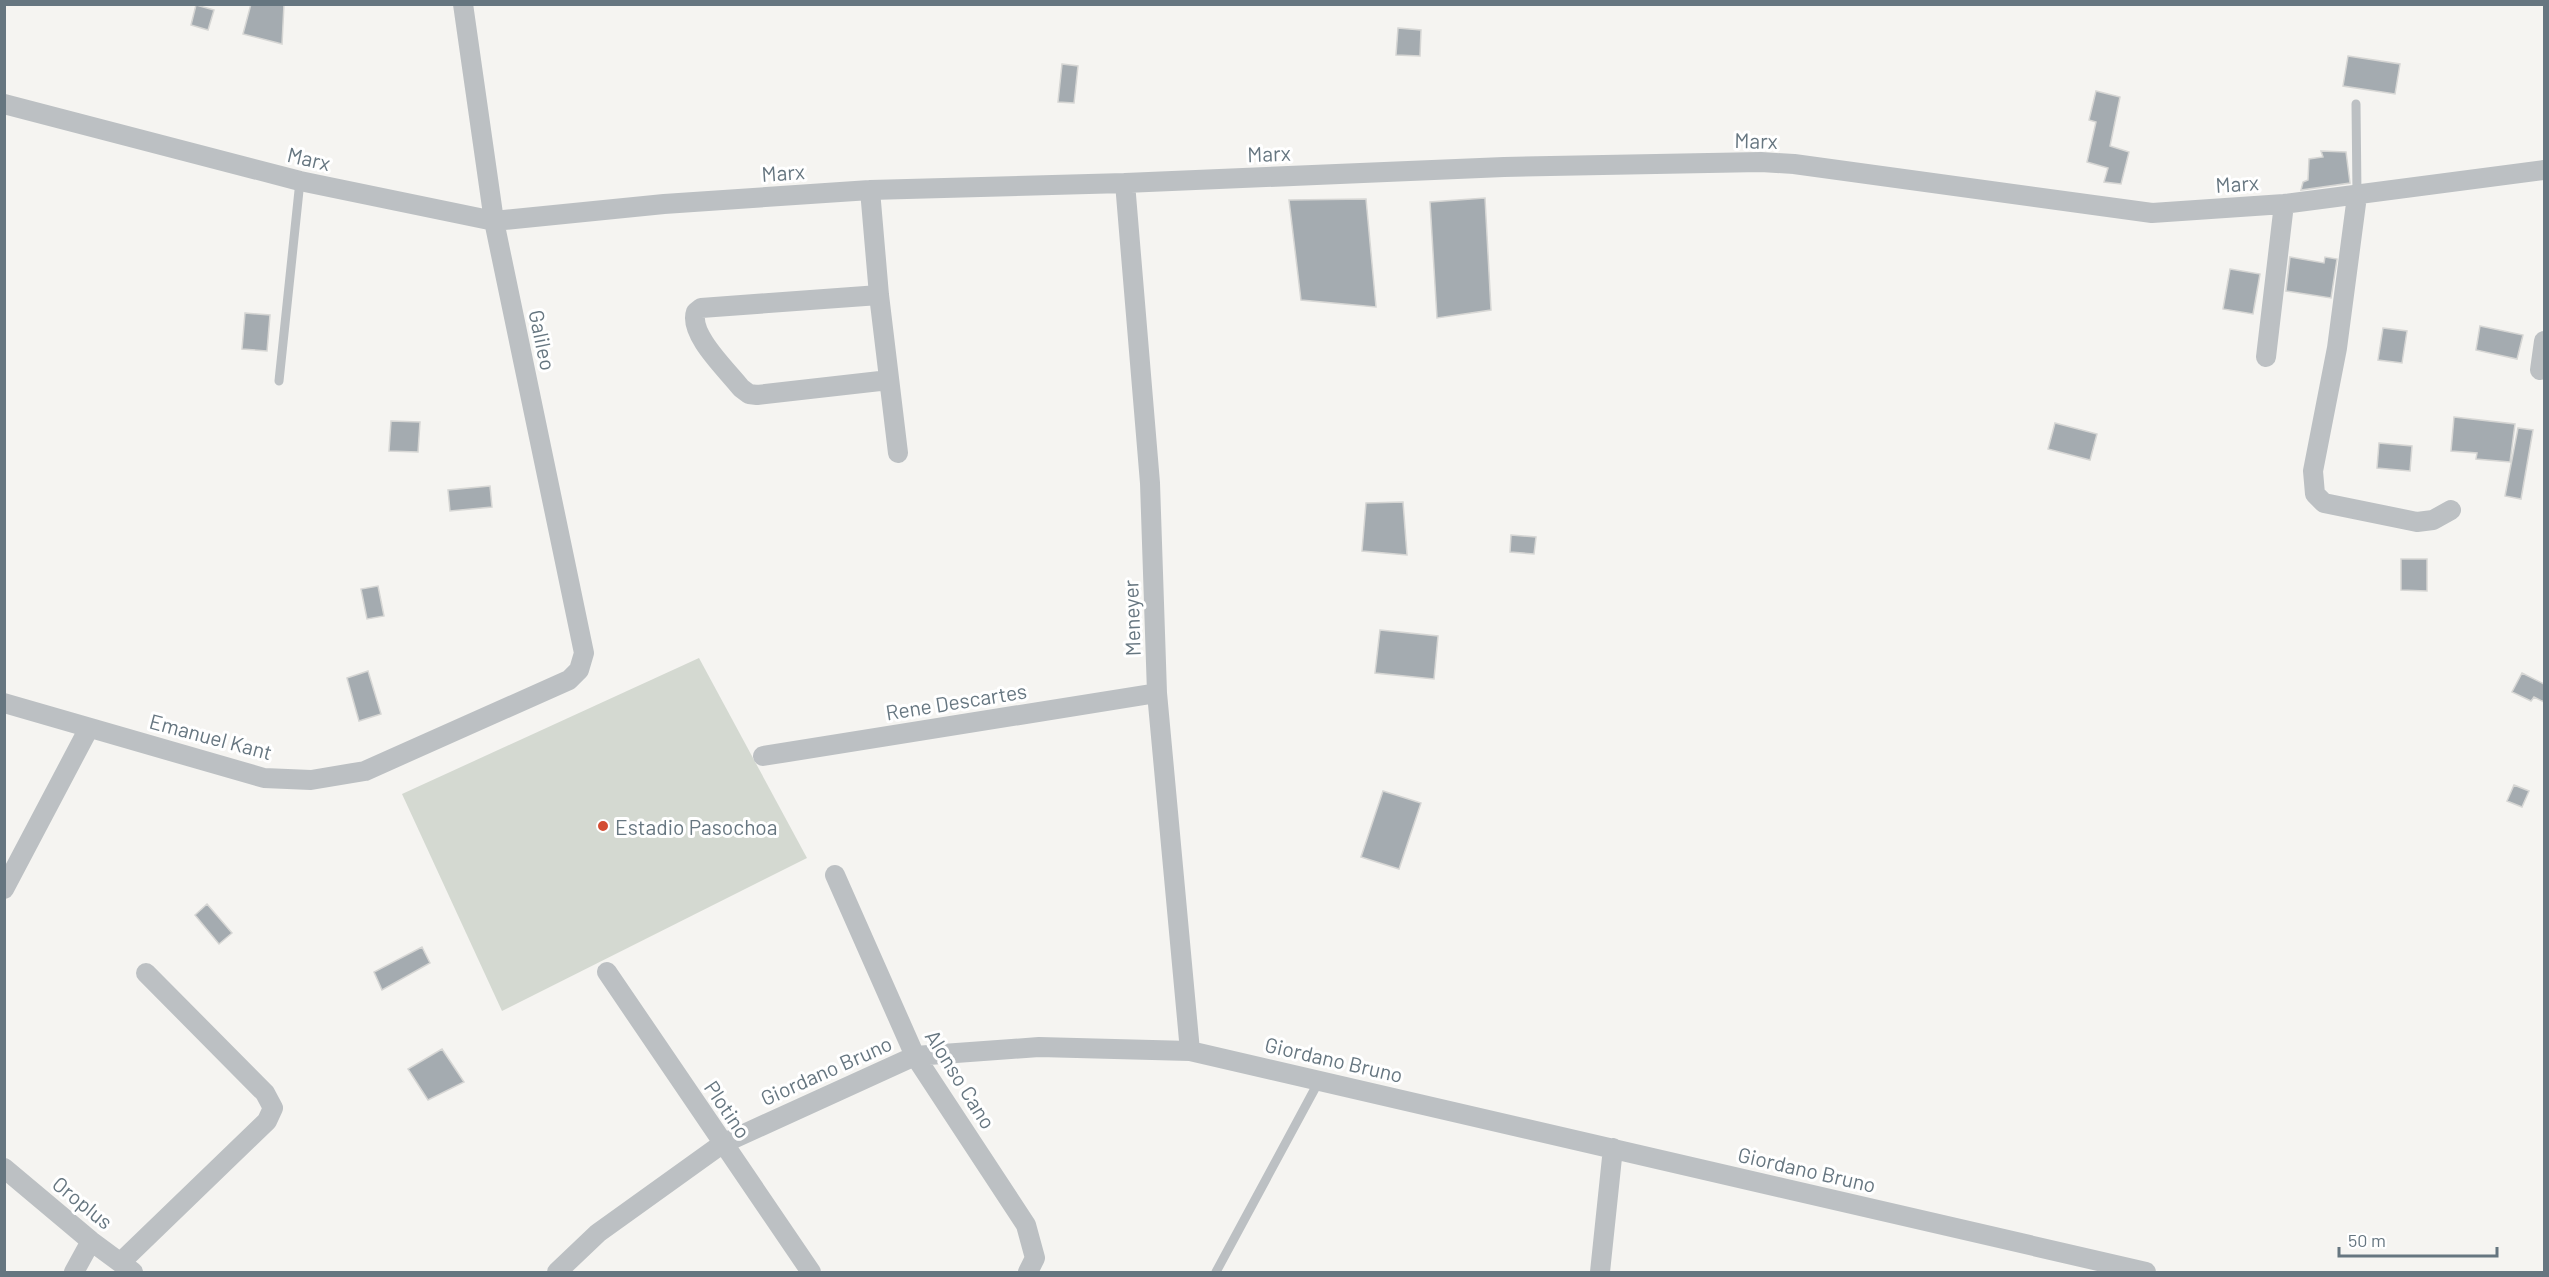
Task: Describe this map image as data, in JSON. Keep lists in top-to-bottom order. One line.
{"streets":{"street":["Marx","Galileo","Meneyer","Rene Descartes","Emanuel Kant","Giordano Bruno","Alonso Cano","Plotino","Oroplus"]},"crossings":[["Marx","Galileo"],["Marx","Meneyer"],["Galileo","Emanuel Kant"],["Meneyer","Rene Descartes"],["Meneyer","Giordano Bruno"],["Giordano Bruno","Alonso Cano"],["Giordano Bruno","Plotino"]],"places":["Estadio Pasochoa"],"scale_bar":"50 m"}
